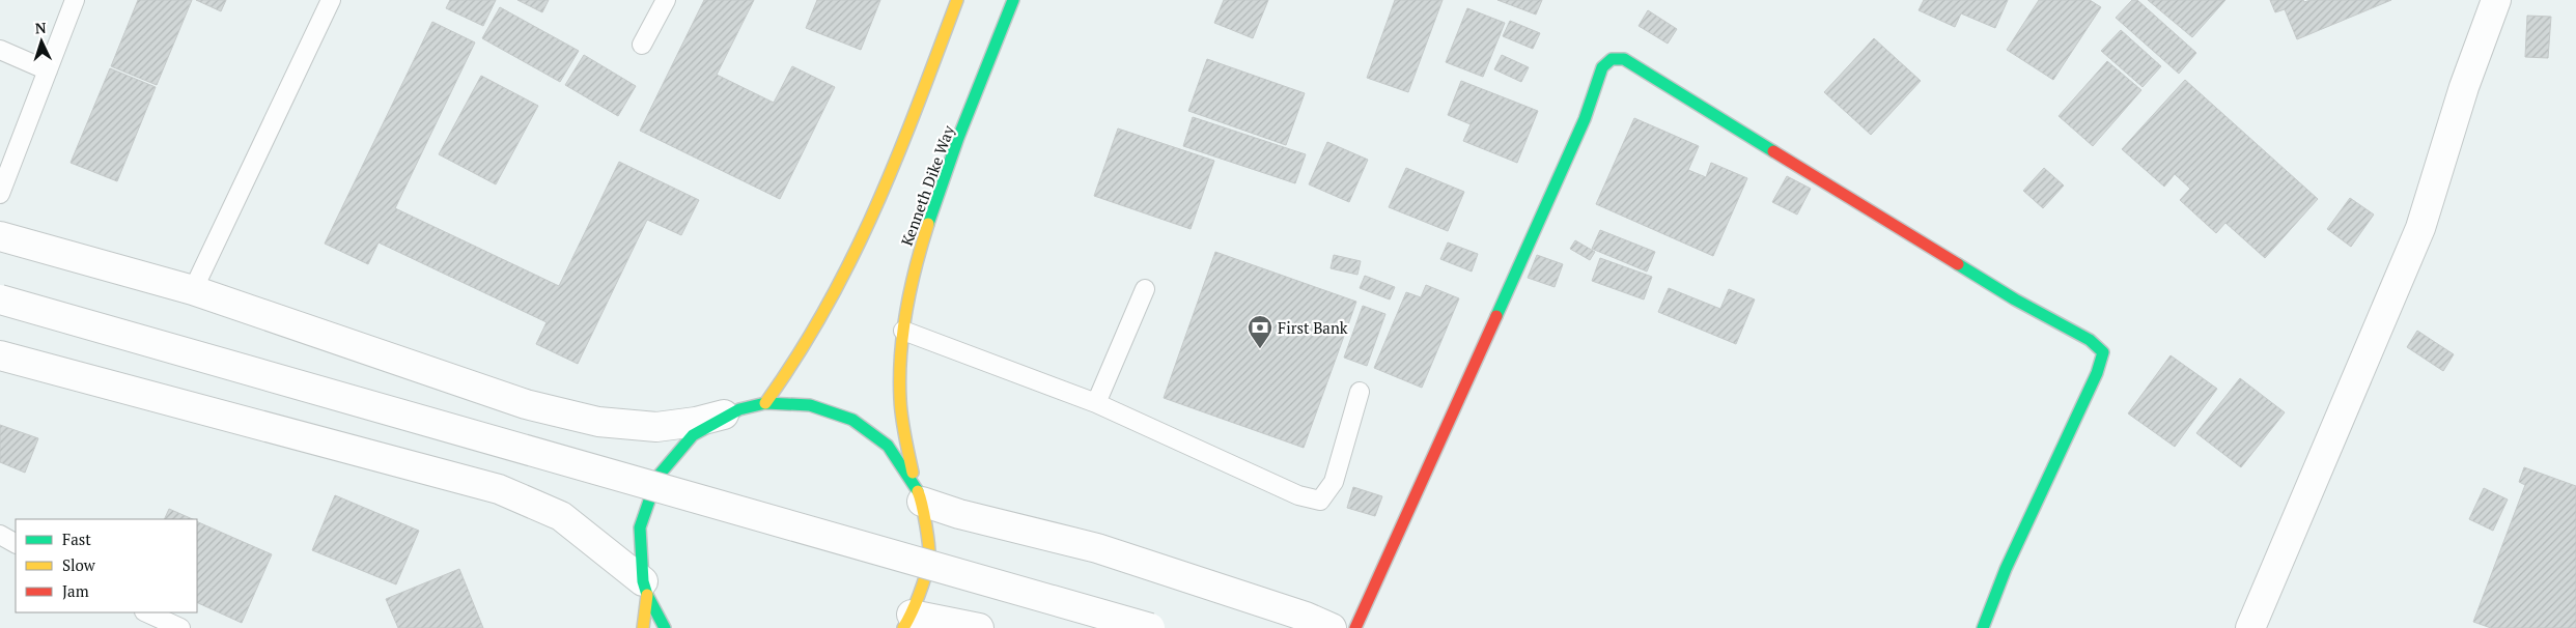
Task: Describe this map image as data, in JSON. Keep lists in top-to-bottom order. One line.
{"streets":{"main road":["Kenneth Dike Way"]},"places":{"bank":["First Bank"]},"legend":["Fast","Slow","Jam"],"north":"top"}
